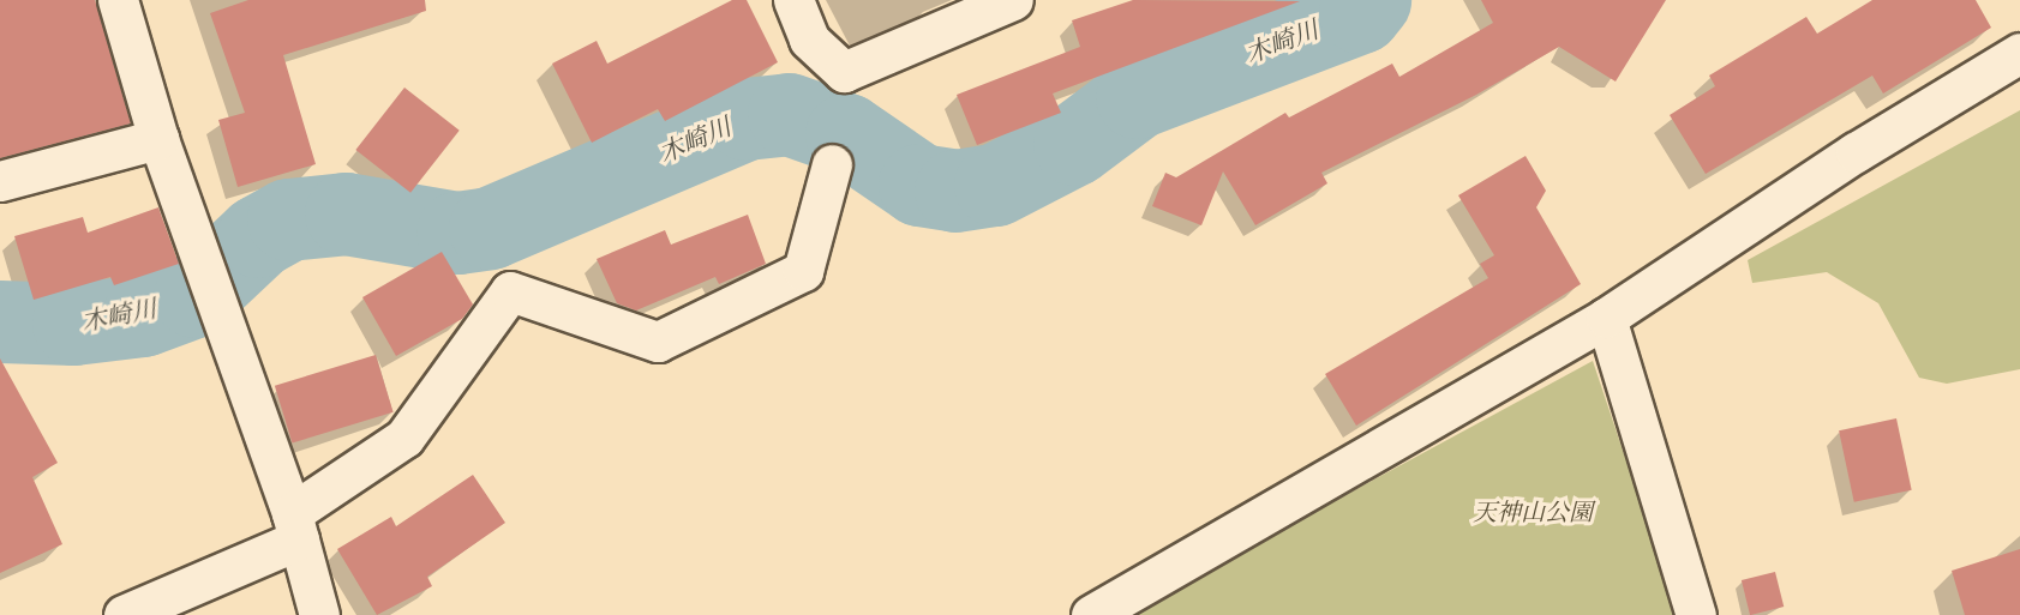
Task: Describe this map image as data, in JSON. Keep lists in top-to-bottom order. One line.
{"water":["木崎川"],"parks":["天神山公園"]}
